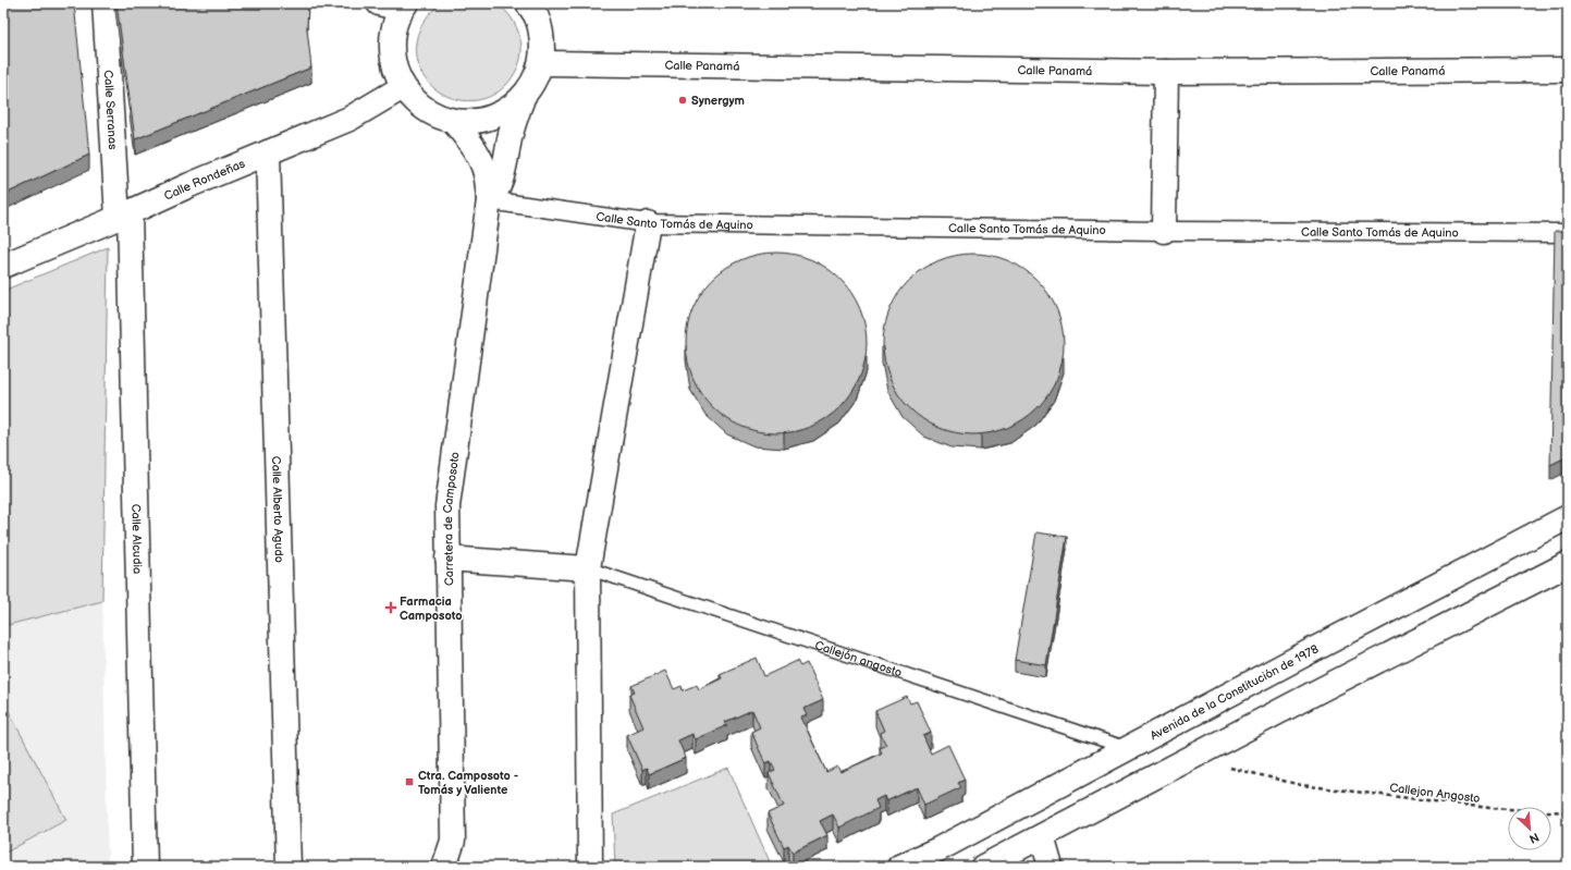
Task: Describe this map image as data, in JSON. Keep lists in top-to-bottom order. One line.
{"streets":{"street":["Calle Panamá","Calle Serranas","Calle Rondeñas","Calle Santo Tomás de Aquino","Calle Alberto Agudo","Carretera de Camposoto","Calle Alcudia","Avenida de la Constitución de 1978"],"lane":["Callejón angosto"],"path":["Callejon Angosto"]},"crossings":[["Calle Serranas","Calle Rondeñas"],["Calle Serranas","Calle Alcudia"],["Calle Rondeñas","Calle Alberto Agudo"],["Calle Rondeñas","Calle Alcudia"],["Calle Santo Tomás de Aquino","Carretera de Camposoto"],["Callejón angosto","Avenida de la Constitución de 1978"]],"places":{"other":["Synergym"],"health":["Farmacia Camposoto"],"transit":["Ctra. Camposoto - Tomás y Valiente"]},"north":"bottom right"}
